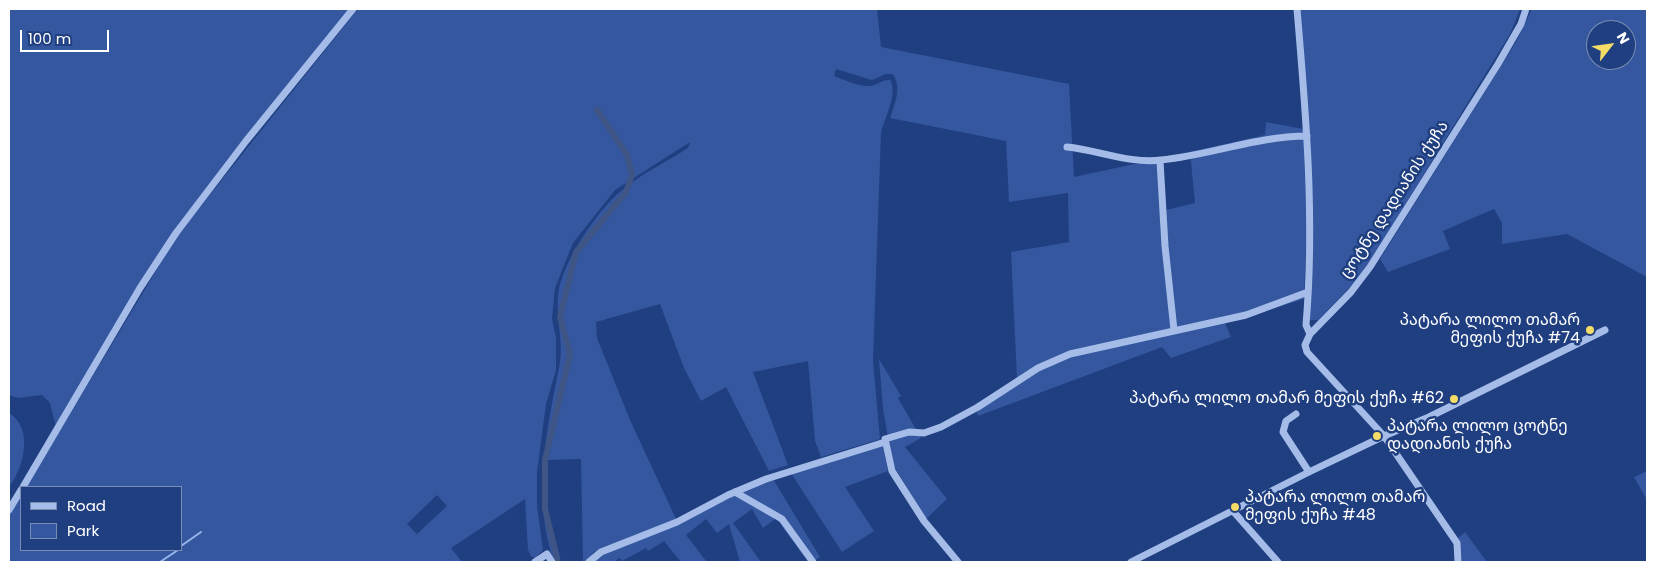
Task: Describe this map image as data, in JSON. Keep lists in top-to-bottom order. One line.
{"streets":{"street":["ცოტნე დადიანის ქუჩა"]},"places":["პატარა ლილო თამარ მეფის ქუჩა #74","პატარა ლილო თამარ მეფის ქუჩა #62","პატარა ლილო ცოტნე დადიანის ქუჩა","პატარა ლილო თამარ მეფის ქუჩა #48"],"legend":["Road","Park"],"scale_bar":"100 m","north":"top right"}
